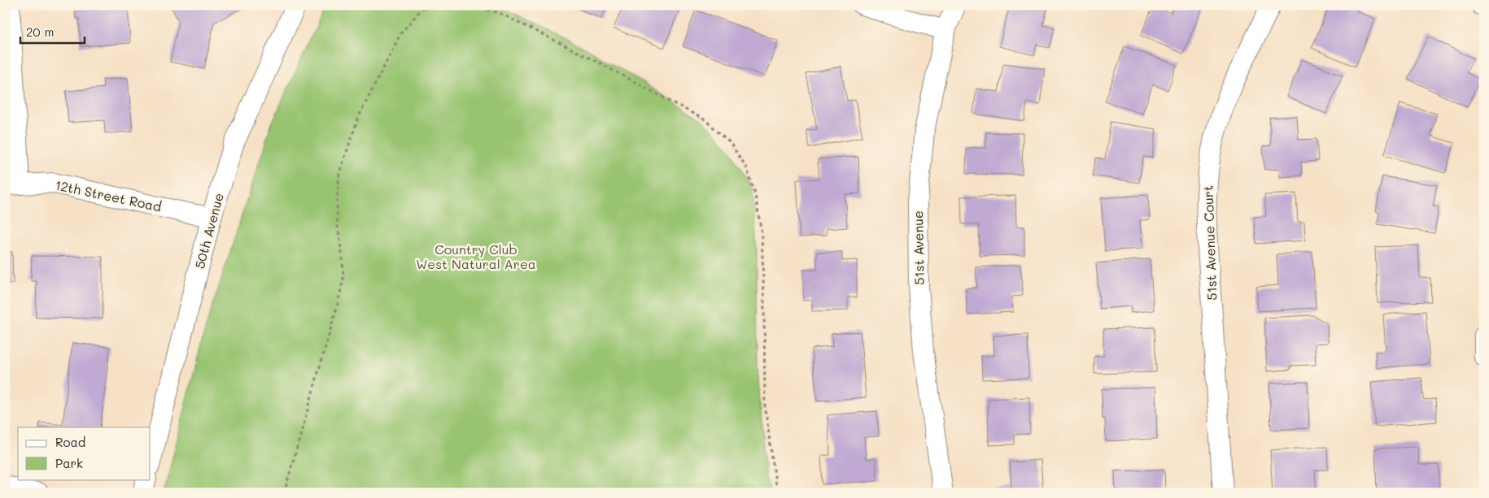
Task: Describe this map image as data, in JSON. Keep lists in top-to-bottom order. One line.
{"streets":{"street":["12th Street Road","50th Avenue","51st Avenue Court","51st Avenue"]},"crossings":[["12th Street Road","50th Avenue"]],"parks":["Country Club West Natural Area"],"legend":["Road","Park"],"scale_bar":"20 m"}
